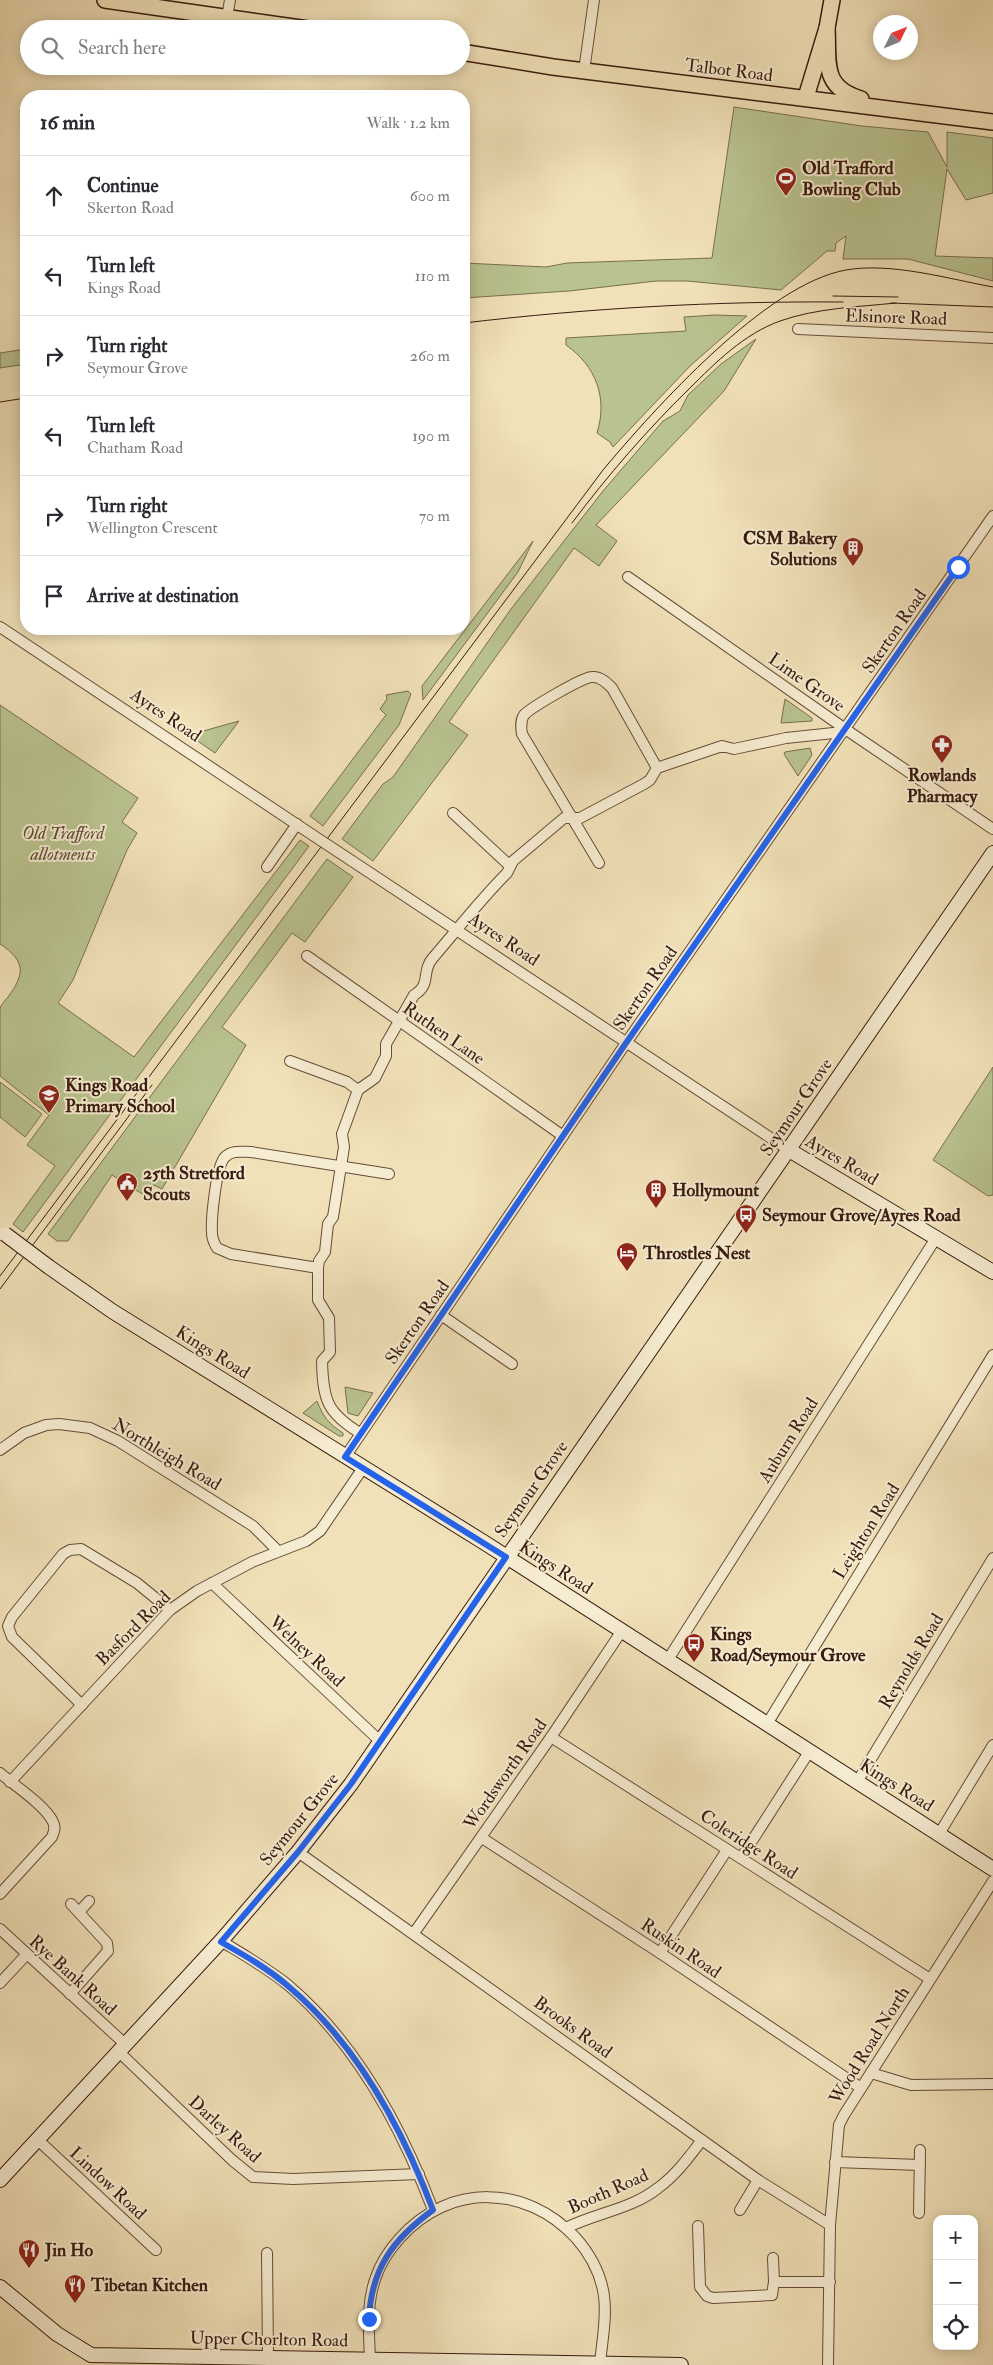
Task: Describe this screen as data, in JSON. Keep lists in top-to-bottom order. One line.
{"streets":{"main road":["Talbot Road","Ayres Road","Seymour Grove","Kings Road","Upper Chorlton Road"],"street":["Elsinore Road","Skerton Road","Lime Grove","Ruthen Lane","Auburn Road","Northleigh Road","Leighton Road","Basford Road","Welney Road","Reynolds Road","Wordsworth Road","Coleridge Road","Ruskin Road","Rye Bank Road","Brooks Road","Wood Road North","Darley Road","Lindow Road","Booth Road"]},"crossings":[["Skerton Road","Lime Grove"],["Skerton Road","Ayres Road"],["Skerton Road","Ruthen Lane"],["Skerton Road","Kings Road"],["Ayres Road","Seymour Grove"],["Ayres Road","Auburn Road"],["Seymour Grove","Kings Road"],["Seymour Grove","Welney Road"],["Seymour Grove","Rye Bank Road"],["Seymour Grove","Brooks Road"],["Seymour Grove","Darley Road"],["Seymour Grove","Lindow Road"],["Kings Road","Auburn Road"],["Kings Road","Leighton Road"],["Kings Road","Basford Road"],["Kings Road","Reynolds Road"],["Kings Road","Wordsworth Road"],["Northleigh Road","Basford Road"],["Basford Road","Welney Road"],["Wordsworth Road","Coleridge Road"],["Wordsworth Road","Ruskin Road"],["Wordsworth Road","Brooks Road"],["Coleridge Road","Wood Road North"],["Ruskin Road","Wood Road North"],["Rye Bank Road","Darley Road"],["Brooks Road","Wood Road North"],["Brooks Road","Booth Road"]],"parks":["Old Trafford allotments"],"places":{"sports":["Old Trafford Bowling Club"],"building":["CSM Bakery Solutions","Hollymount"],"pharmacy":["Rowlands Pharmacy"],"school or university":["Kings Road Primary School"],"public building":["25th Stretford Scouts"],"bus stop":["Seymour Grove/Ayres Road","Kings Road/Seymour Grove"],"hotel":["Throstles Nest"],"restaurant":["Jin Ho","Tibetan Kitchen"]},"north":"top right","page":{"search":"Search here","heading":["16 min","Walk · 1.2 km"],"list":[["Continue","Skerton Road","600 m"],["Turn left","Kings Road","110 m"],["Turn right","Seymour Grove","260 m"],["Turn left","Chatham Road","190 m"],["Turn right","Wellington Crescent","70 m"],"Arrive at destination"],"map_buttons":["+","−"]}}
